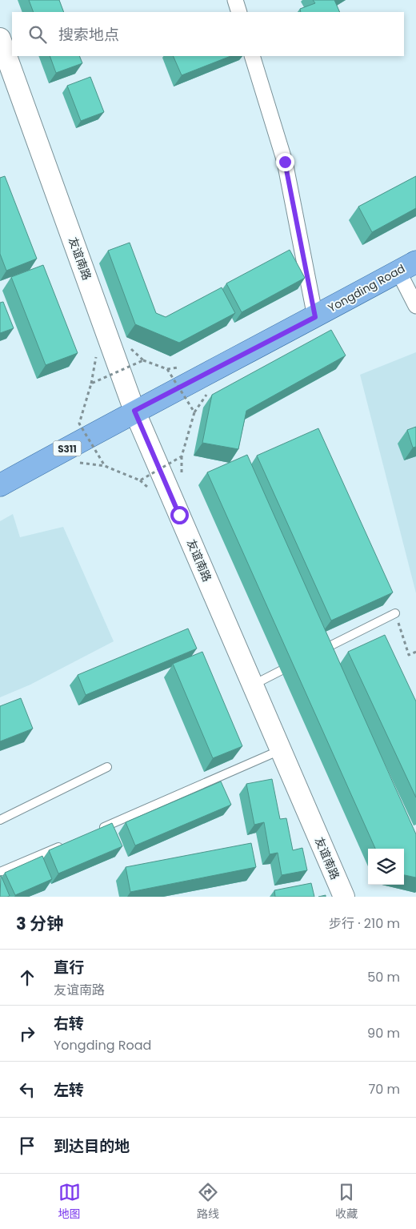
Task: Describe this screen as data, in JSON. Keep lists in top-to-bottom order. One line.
{"streets":{"main road":["友谊南路","Yongding Road","S311"]},"crossings":[["友谊南路","Yongding Road"]],"page":{"search":"搜索地点","heading":["3 分钟","步行 · 210 m"],"list":[["直行","友谊南路","50 m"],["右转","Yongding Road","90 m"],["左转","70 m"],"到达目的地"],"nav":["地图","路线","收藏"]}}
